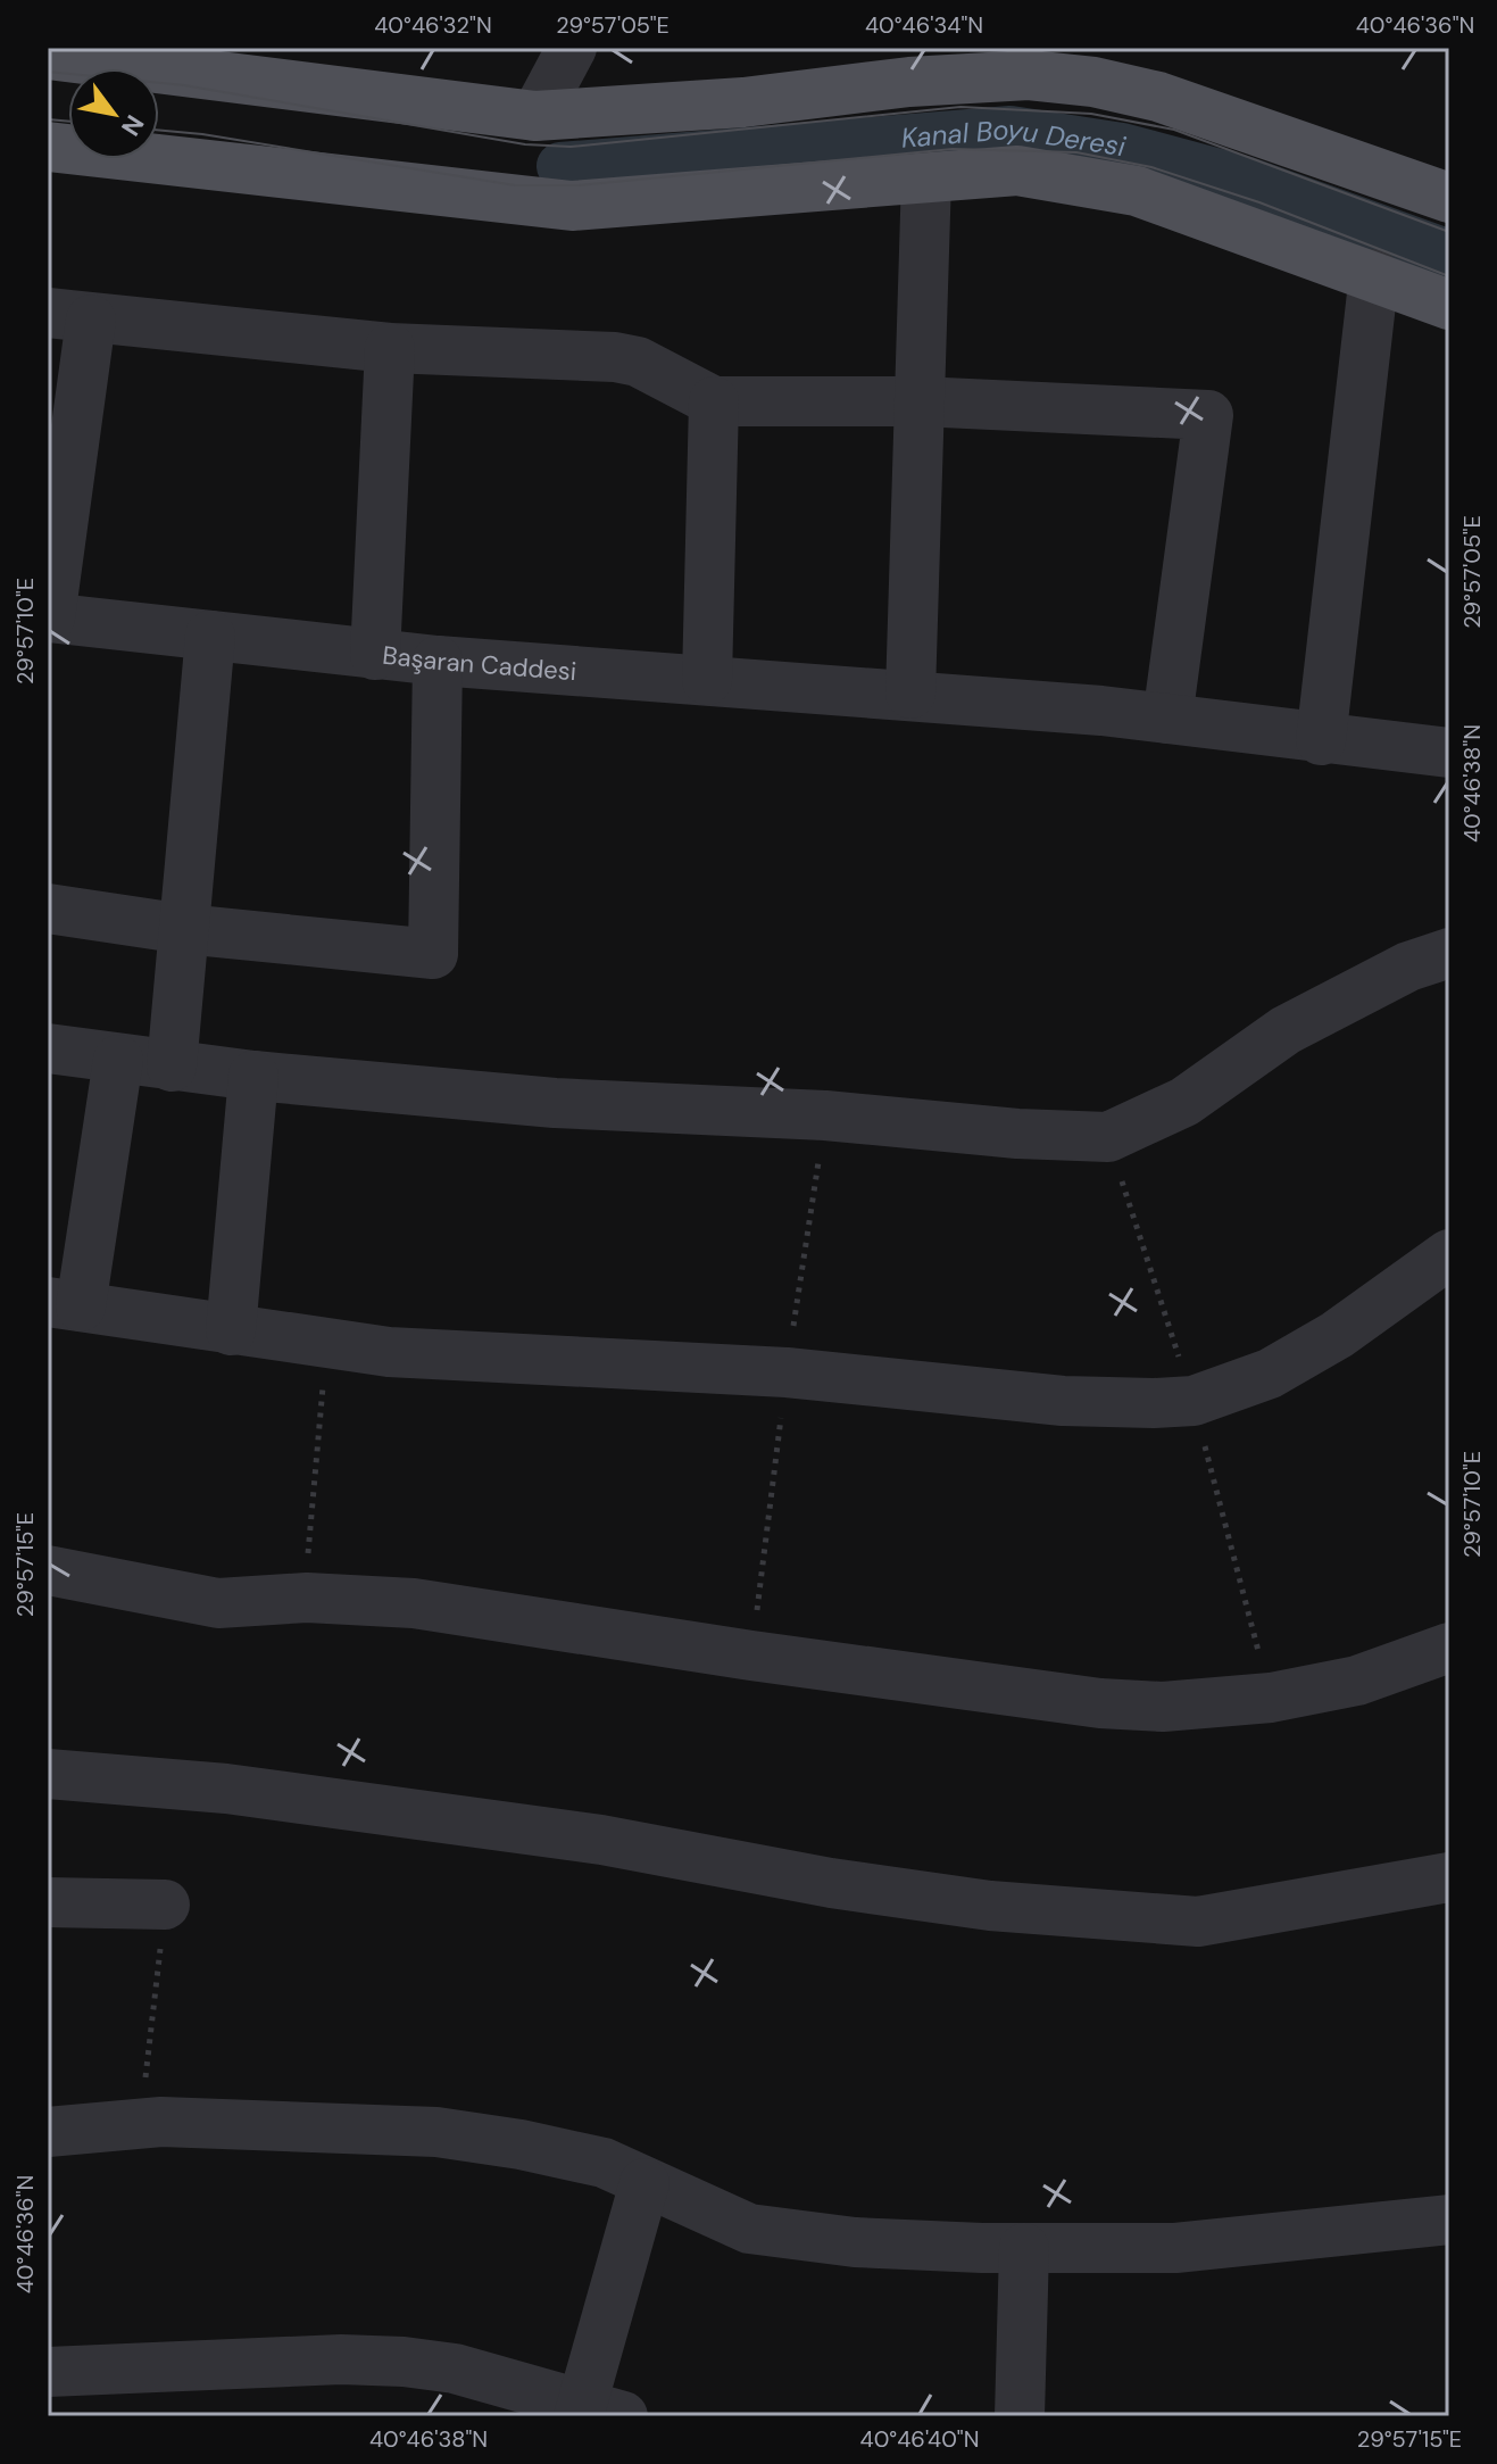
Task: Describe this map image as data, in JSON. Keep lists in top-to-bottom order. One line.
{"streets":{"street":["Başaran Caddesi"]},"water":["Kanal Boyu Deresi"],"north":"bottom right","coordinates":["40°46'32\"N","29°57'05\"E","40°46'34\"N","40°46'36\"N","29°57'10\"E","40°46'38\"N","29°57'15\"E","40°46'40\"N"]}
